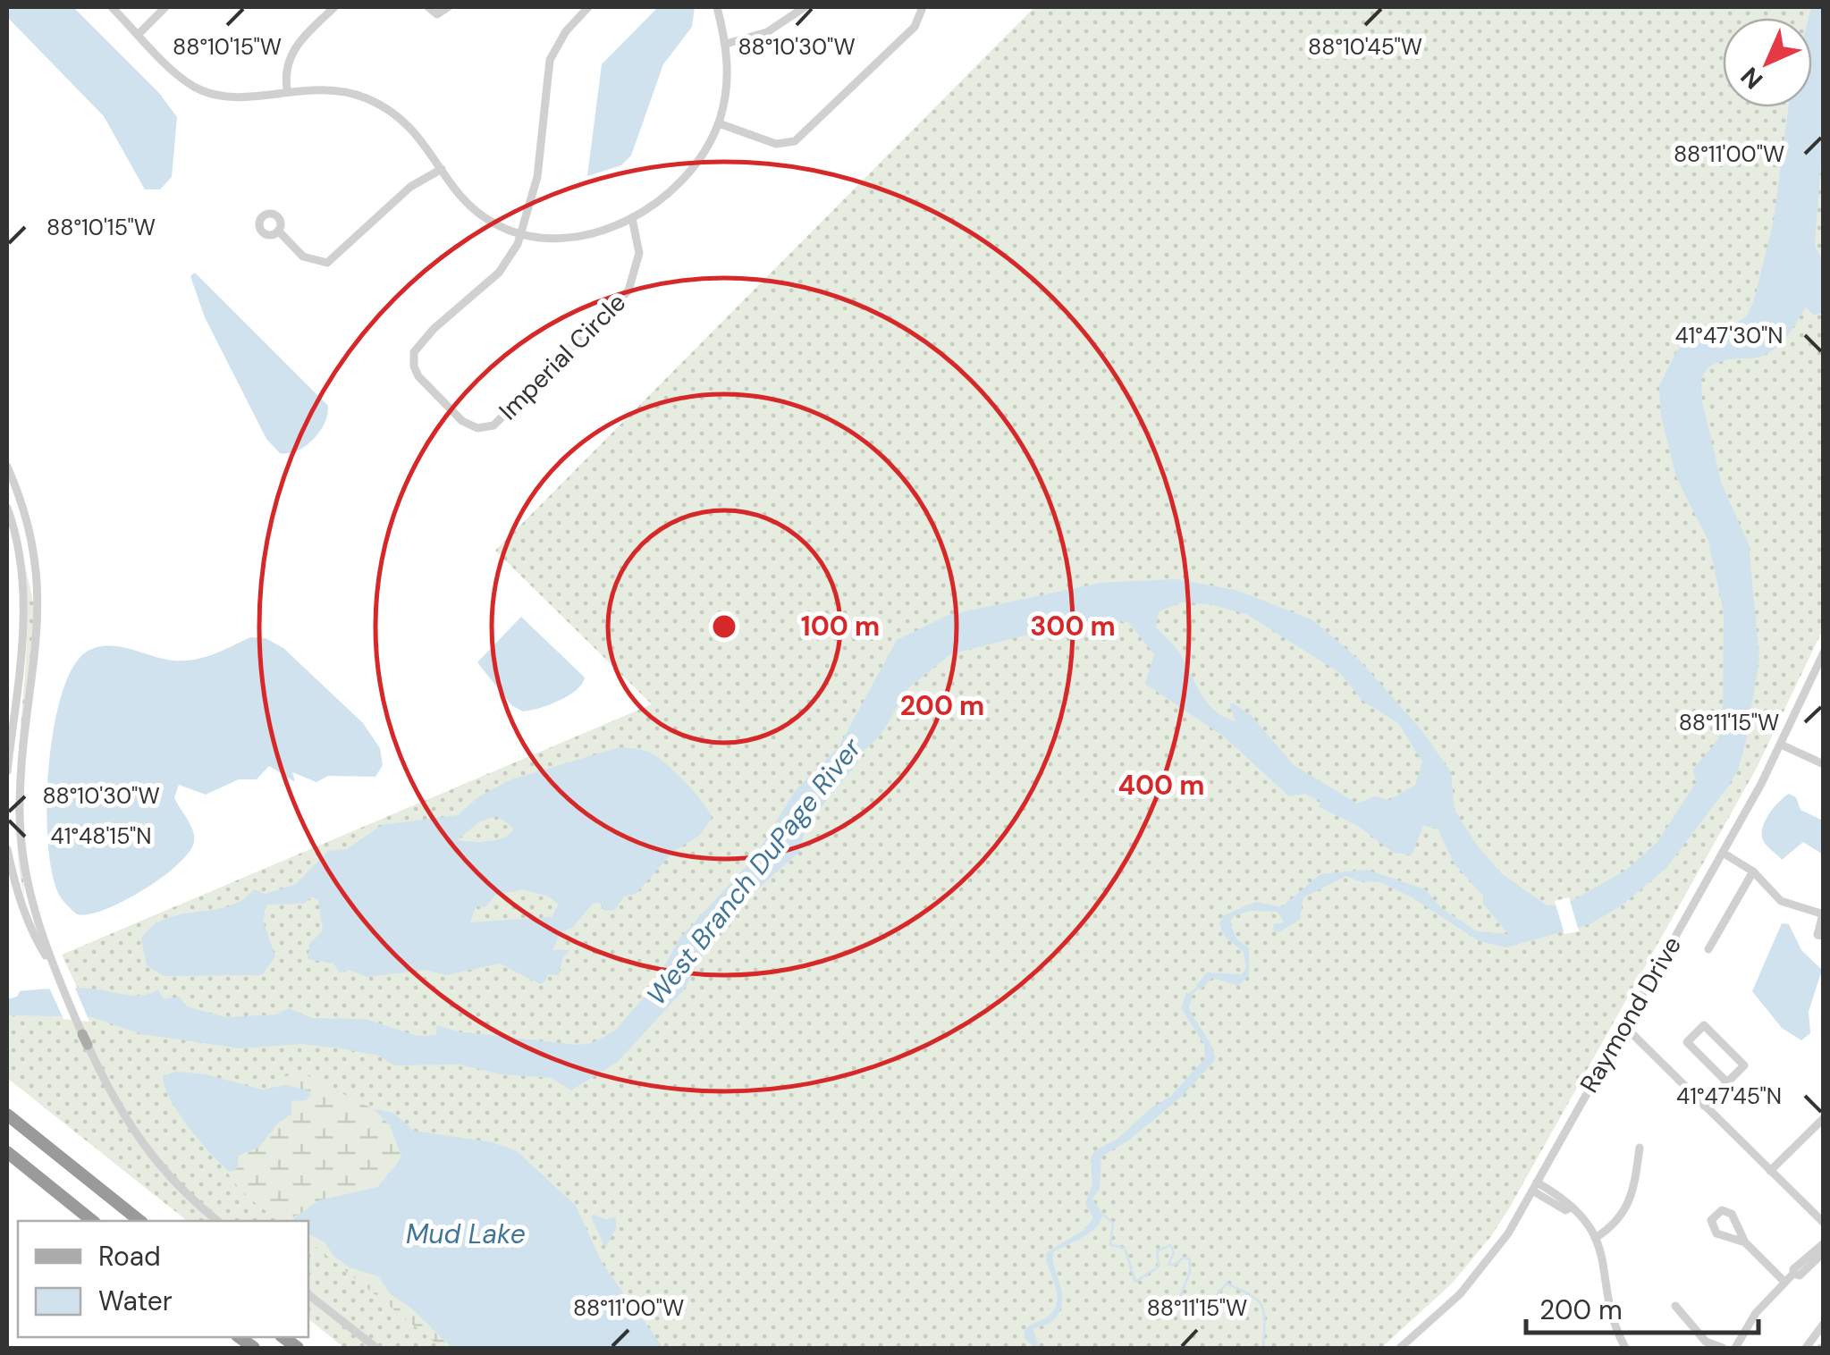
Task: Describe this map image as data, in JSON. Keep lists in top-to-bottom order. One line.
{"streets":{"street":["Imperial Circle","Raymond Drive"]},"water":["West Branch DuPage River","Mud Lake"],"legend":["Road","Water"],"scale_bar":"200 m","north":"bottom left","coordinates":["88°10'15\"W","88°10'30\"W","88°10'45\"W","88°11'00\"W","41°47'30\"N","88°11'15\"W","41°48'15\"N","41°47'45\"N"],"rings":["100 m","300 m","200 m","400 m"]}
